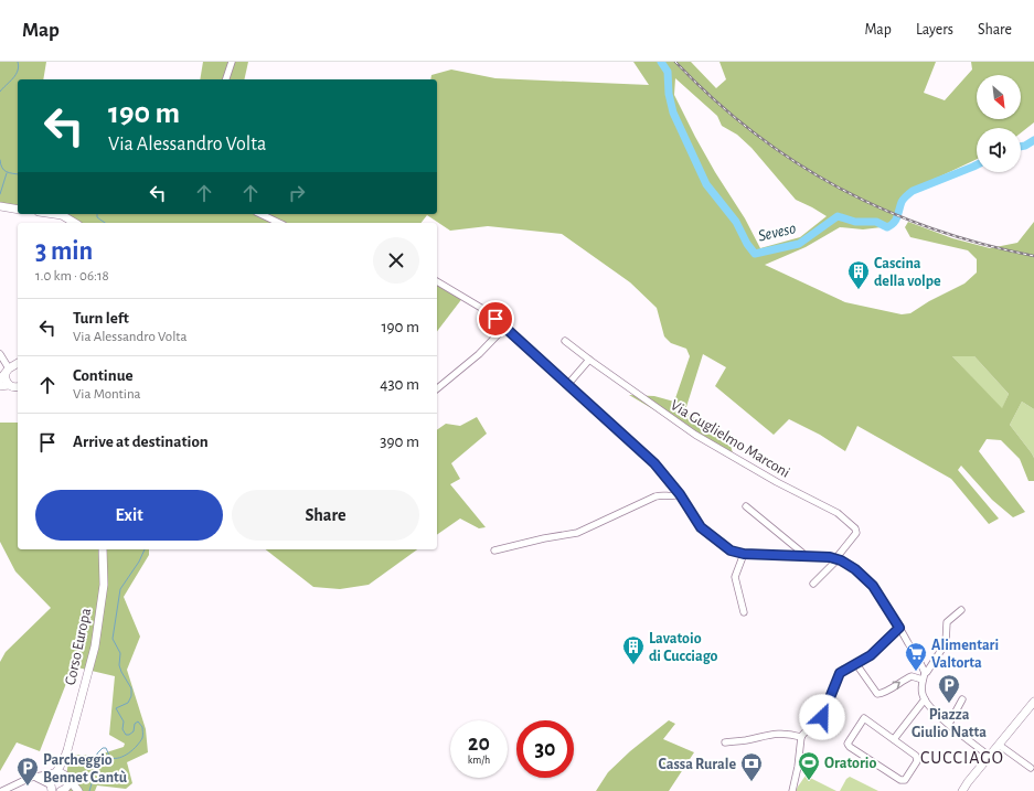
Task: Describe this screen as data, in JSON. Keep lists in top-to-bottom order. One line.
{"streets":{"main road":["Corso Europa"],"street":["Via Guglielmo Marconi"]},"districts":["CUCCIAGO"],"water":["Seveso"],"places":{"building":["Cascina della volpe","Lavatoio di Cucciago"],"supermarket":["Alimentari Valtorta"],"parking":["Piazza Giulio Natta","Parcheggio Bennet Cantù"],"sports":["Oratorio"],"bank":["Cassa Rurale"]},"north":"bottom right","page":{"header":"Map","nav":["Map","Layers","Share"],"turn":["190 m","Via Alessandro Volta"],"heading":["3 min","1.0 km · 06:18"],"list":[{"name":"Turn left","note":"Via Alessandro Volta","value":"190 m"},{"name":"Continue","note":"Via Montina","value":"430 m"},{"name":"Arrive at destination","value":"390 m"}],"buttons":["Exit","Share"],"speed":"20 km/h","limit":"30"}}
